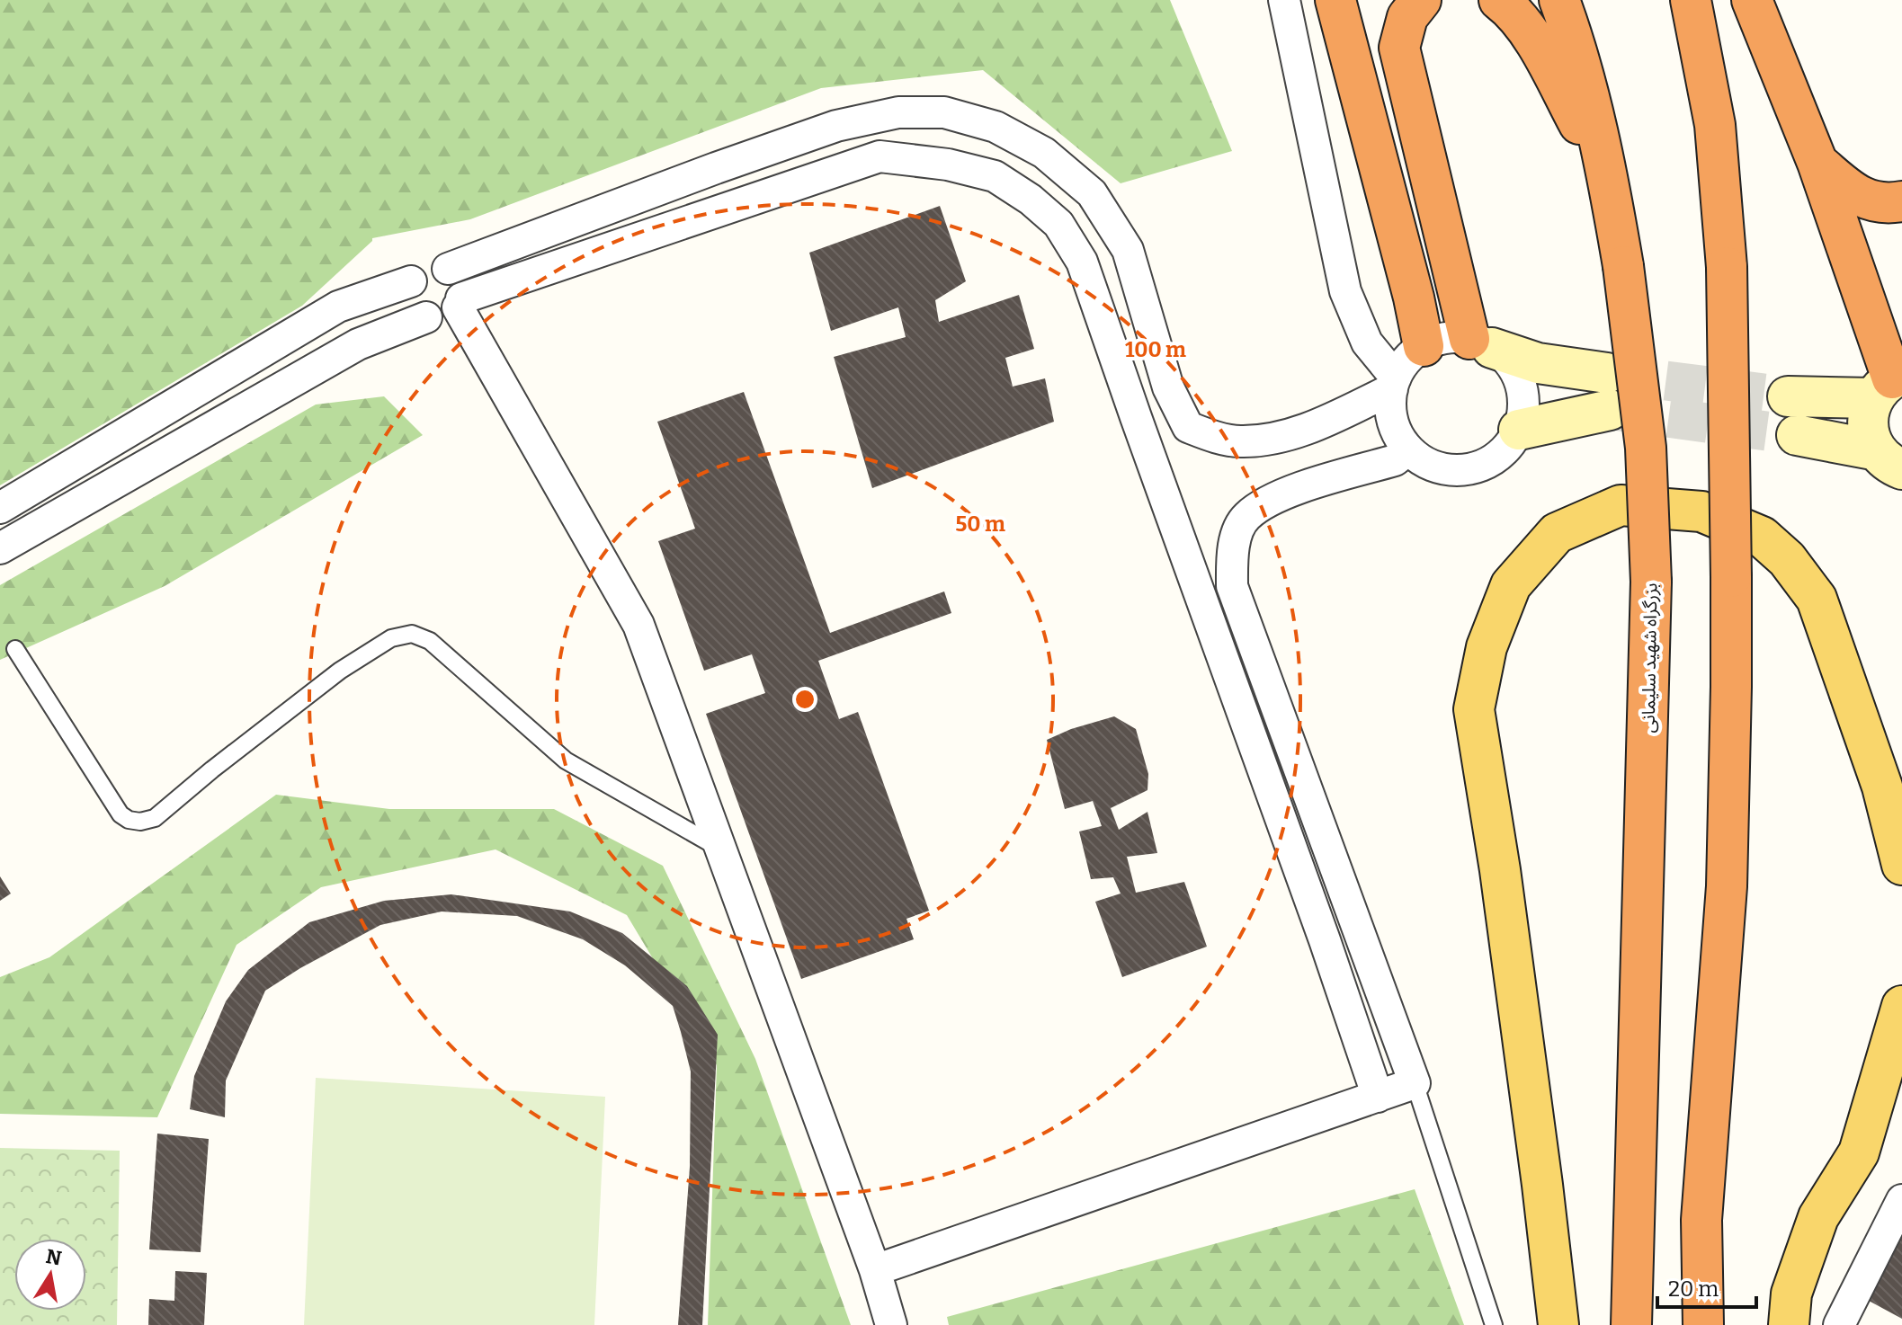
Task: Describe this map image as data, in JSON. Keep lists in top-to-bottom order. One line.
{"streets":{"highway":["بزرگراه شهید سلیمانی"]},"scale_bar":"20 m","north":"top","rings":["100 m","50 m"]}
